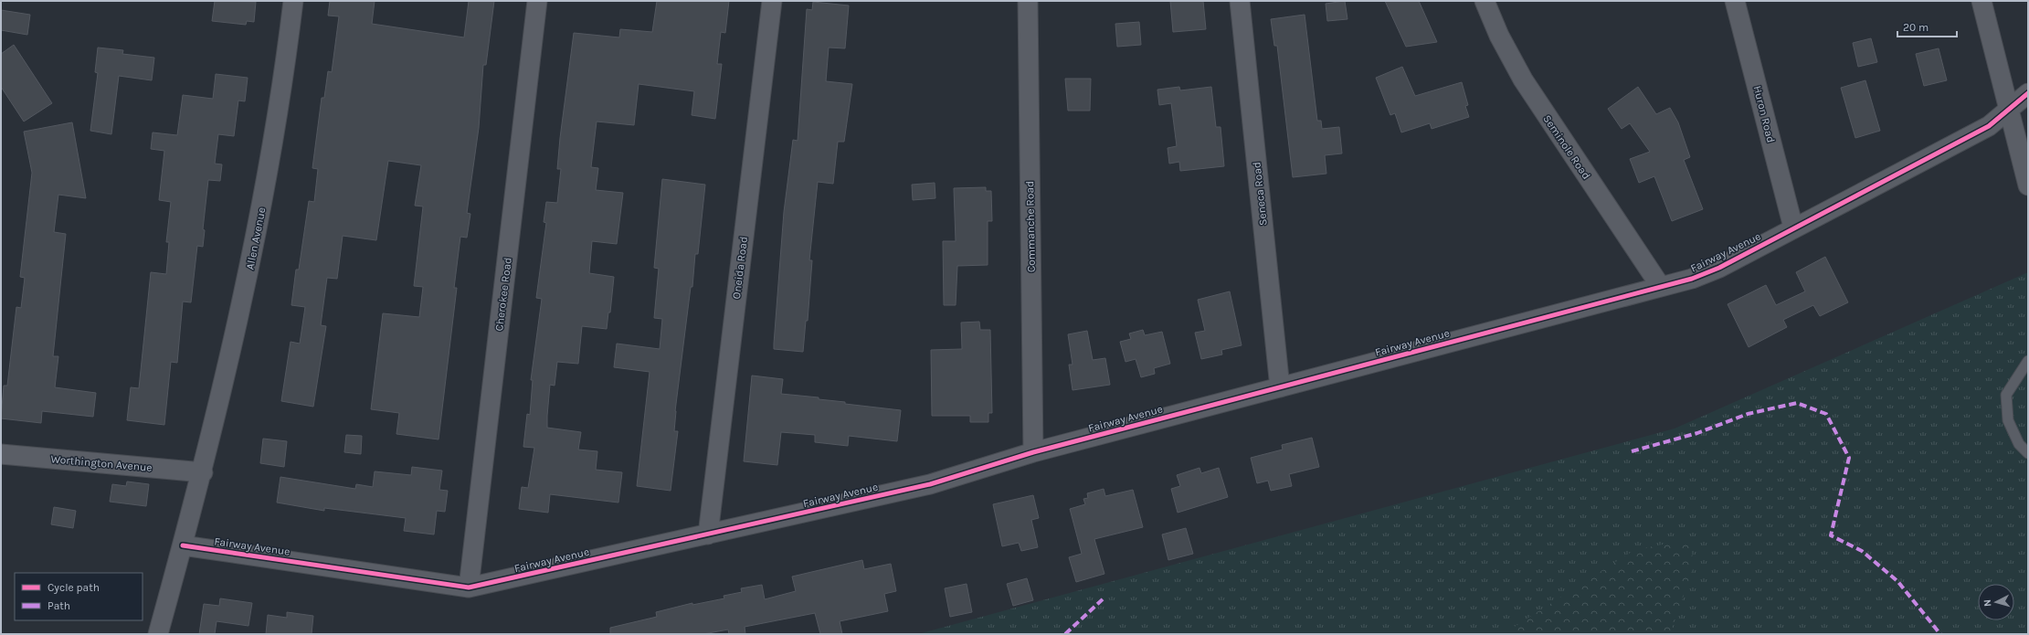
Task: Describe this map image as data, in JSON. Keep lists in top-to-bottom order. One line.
{"streets":{"street":["Huron Road","Seminole Road","Seneca Road","Commanche Road","Allen Avenue","Fairway Avenue","Oneida Road","Cherokee Road","Worthington Avenue"]},"crossings":[["Huron Road","Fairway Avenue"],["Seminole Road","Fairway Avenue"],["Seneca Road","Fairway Avenue"],["Commanche Road","Fairway Avenue"],["Allen Avenue","Fairway Avenue"],["Allen Avenue","Worthington Avenue"],["Fairway Avenue","Oneida Road"],["Fairway Avenue","Cherokee Road"]],"legend":["Cycle path","Path"],"scale_bar":"20 m","north":"left"}
